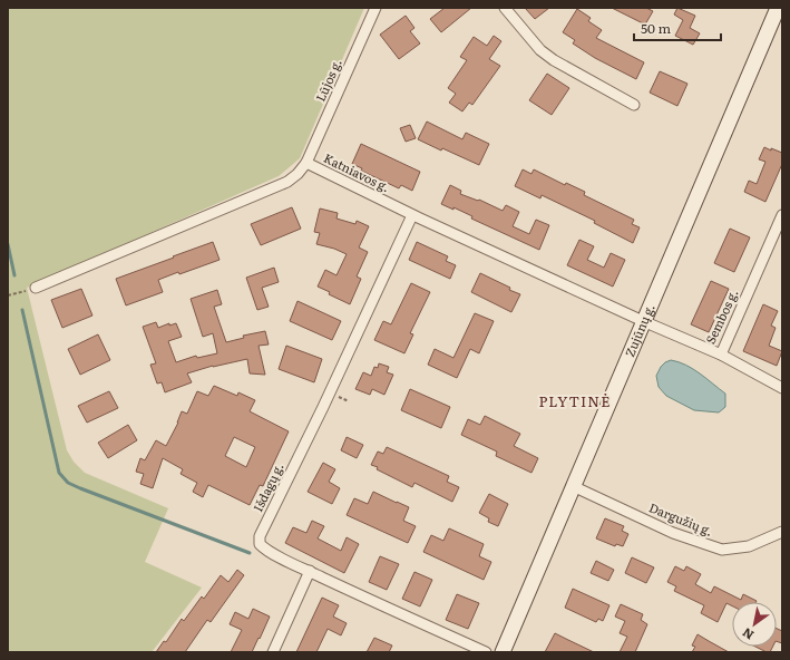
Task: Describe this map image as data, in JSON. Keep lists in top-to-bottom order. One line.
{"streets":{"main road":["Zujūnų g."],"street":["Lūjos g.","Katniavos g.","Sembos g.","Išdagų g.","Dargužių g."]},"crossings":[["Lūjos g.","Katniavos g."],["Katniavos g.","Sembos g."],["Katniavos g.","Zujūnų g."],["Katniavos g.","Išdagų g."],["Sembos g.","Zujūnų g."],["Zujūnų g.","Dargužių g."]],"districts":["PLYTINĖ"],"scale_bar":"50 m","north":"bottom left"}
